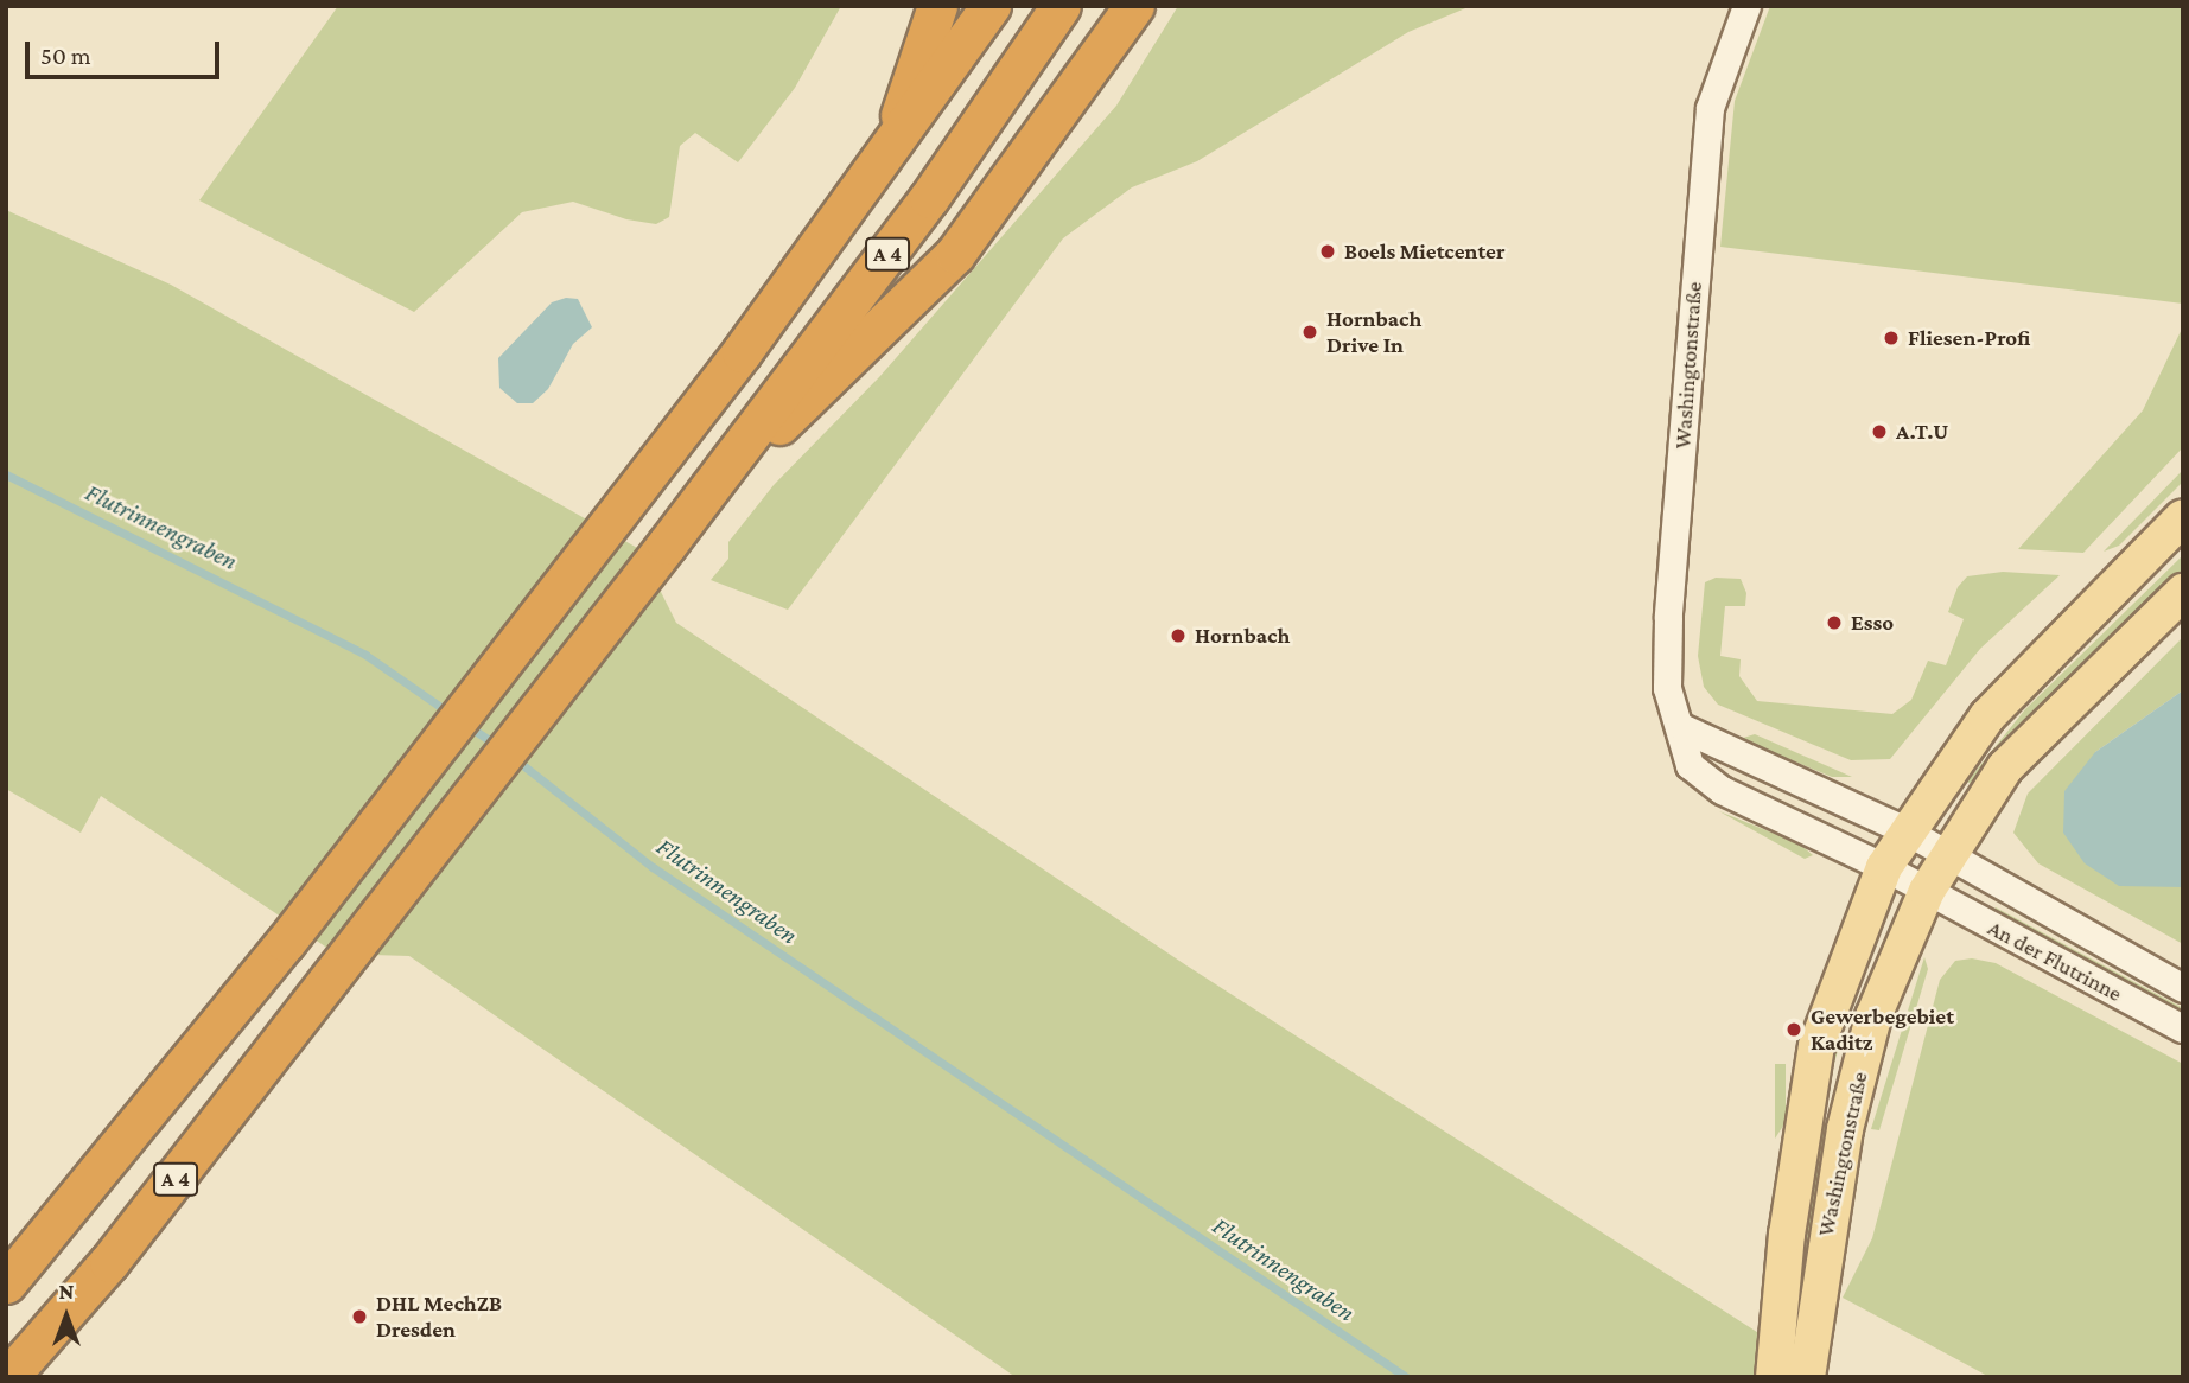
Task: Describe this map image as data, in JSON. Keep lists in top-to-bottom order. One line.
{"streets":{"highway":["A 4"],"main road":["Washingtonstraße"],"street":["An der Flutrinne"]},"crossings":[["Washingtonstraße","An der Flutrinne"]],"water":["Flutrinnengraben"],"places":["Boels Mietcenter","Hornbach Drive In","Fliesen-Profi","A.T.U","Esso","Hornbach","Gewerbegebiet Kaditz","DHL MechZB Dresden"],"scale_bar":"50 m","north":"top"}
